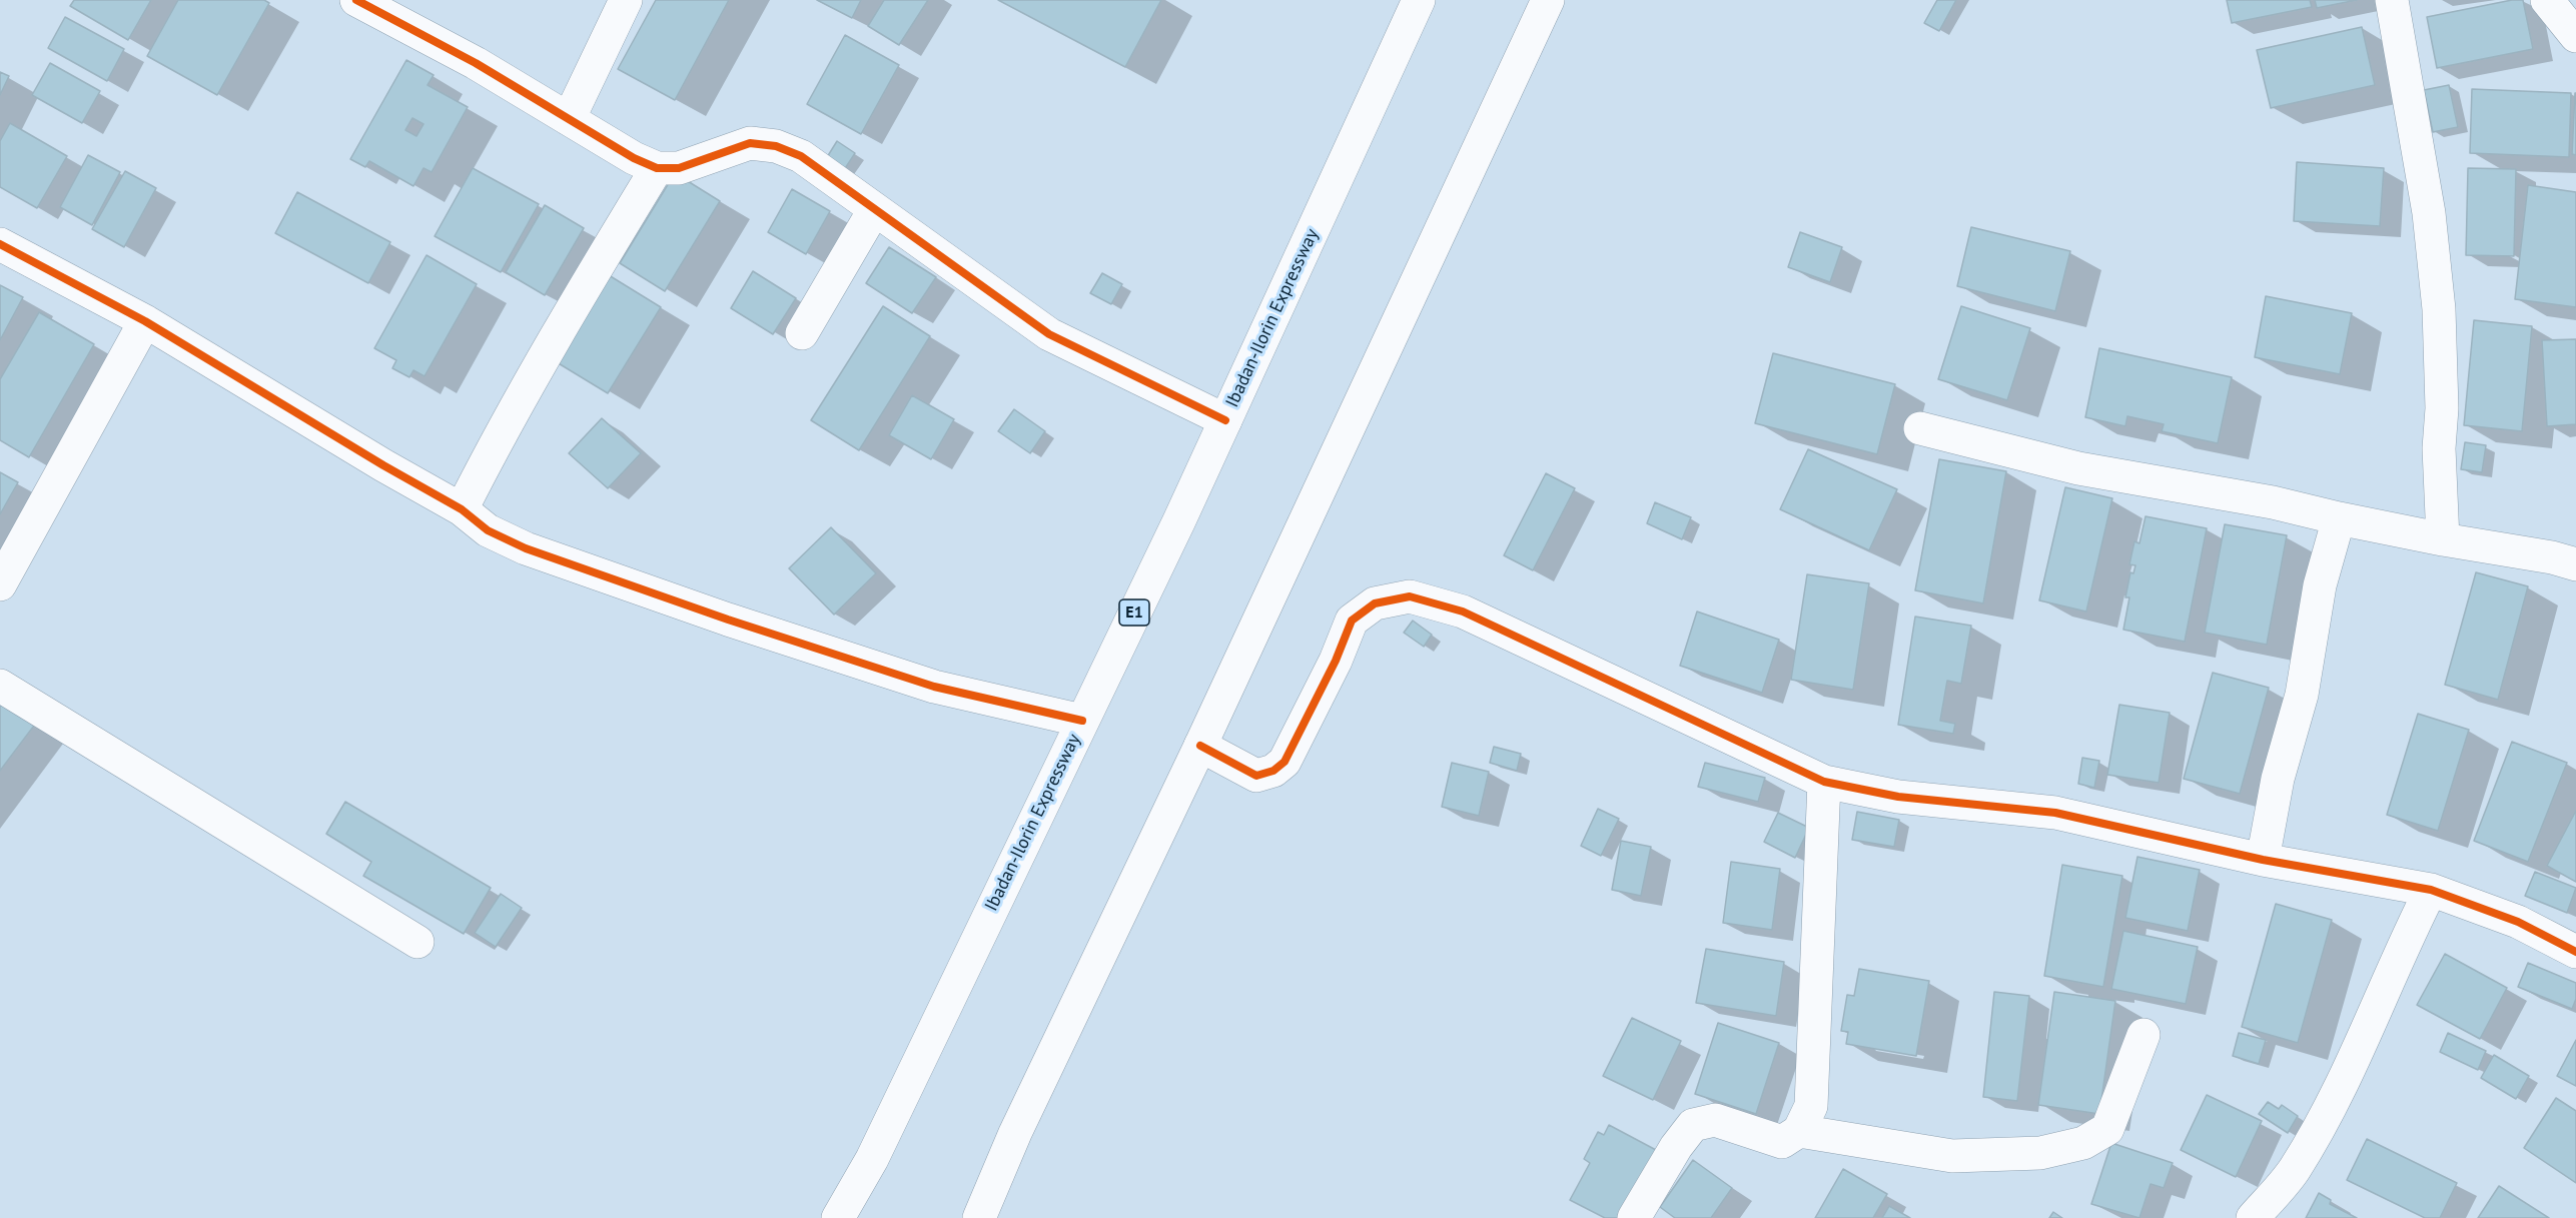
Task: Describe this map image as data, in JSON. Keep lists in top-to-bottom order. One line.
{"streets":{"main road":["Ibadan-Ilorin Expressway","E1"]}}
